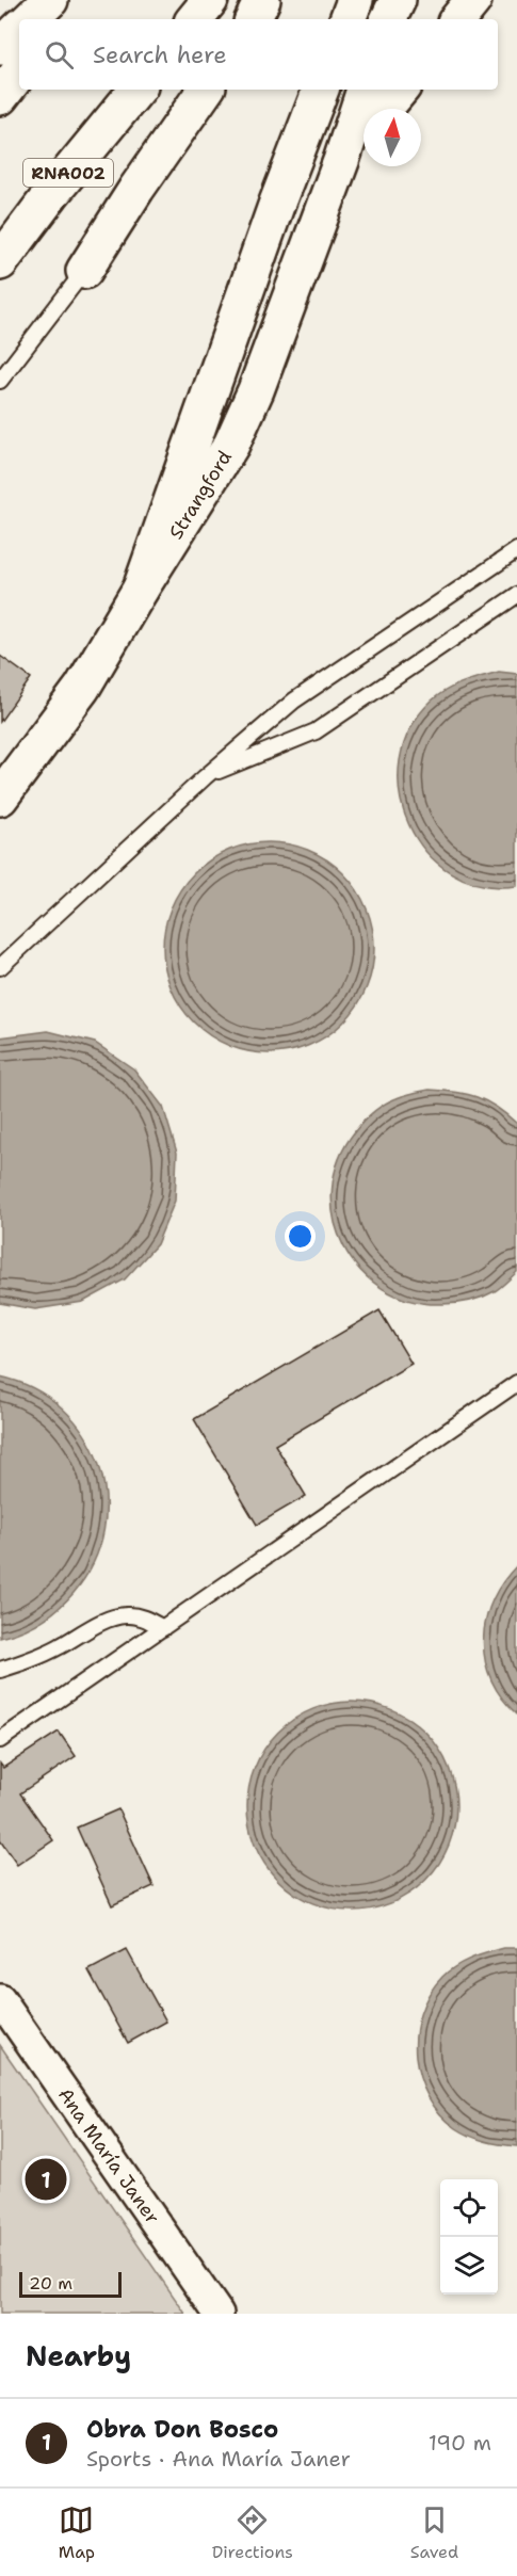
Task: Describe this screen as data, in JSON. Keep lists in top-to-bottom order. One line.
{"streets":{"main road":["RNA002","Strangford"],"street":["Ana María Janer"]},"scale_bar":"20 m","north":"top","page":{"search":"Search here","pins":"1","scale":"20 m","heading":"Nearby","list":[{"mark":"1","name":"Obra Don Bosco","note":"Sports · Ana María Janer","value":"190 m"}],"nav":["Map","Directions","Saved"]}}
